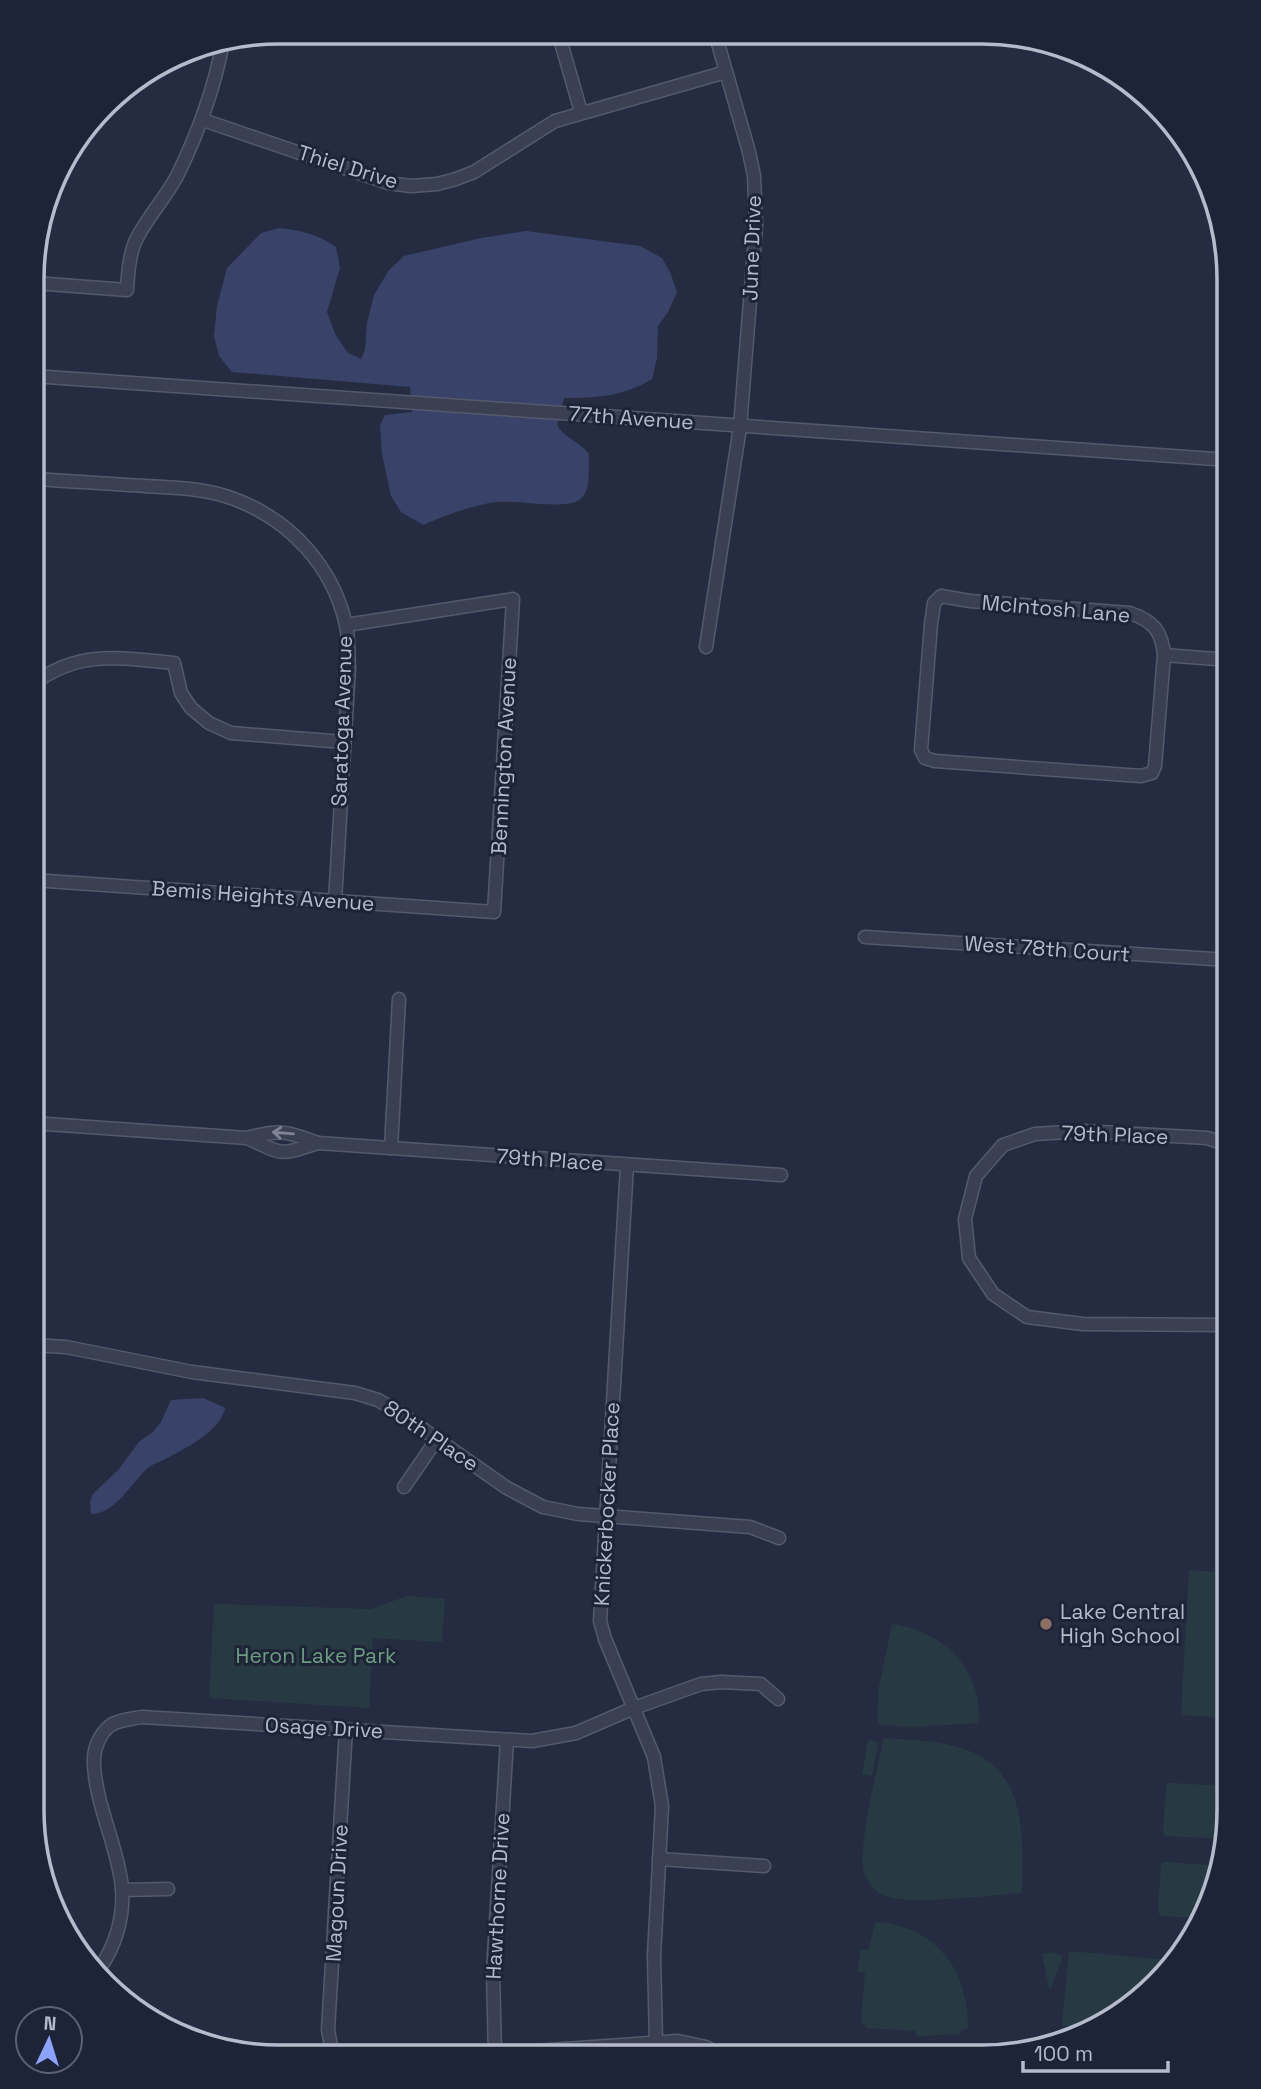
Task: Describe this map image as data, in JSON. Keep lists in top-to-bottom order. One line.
{"streets":{"street":["Thiel Drive","June Drive","77th Avenue","Mclntosh Lane","Saratoga Avenue","Bennington Avenue","Bemis Heights Avenue","West 78th Court","79th Place","80th Place","Knickerbocker Place","Osage Drive","Magoun Drive","Hawthorne Drive"]},"crossings":[["Thiel Drive","June Drive"],["June Drive","77th Avenue"],["Saratoga Avenue","Bennington Avenue"],["Saratoga Avenue","Bemis Heights Avenue"],["Bennington Avenue","Bemis Heights Avenue"],["79th Place","Knickerbocker Place"],["80th Place","Knickerbocker Place"],["Knickerbocker Place","Osage Drive"],["Osage Drive","Magoun Drive"],["Osage Drive","Hawthorne Drive"]],"parks":["Heron Lake Park"],"places":["Lake Central High School"],"scale_bar":"100 m","north":"top"}
